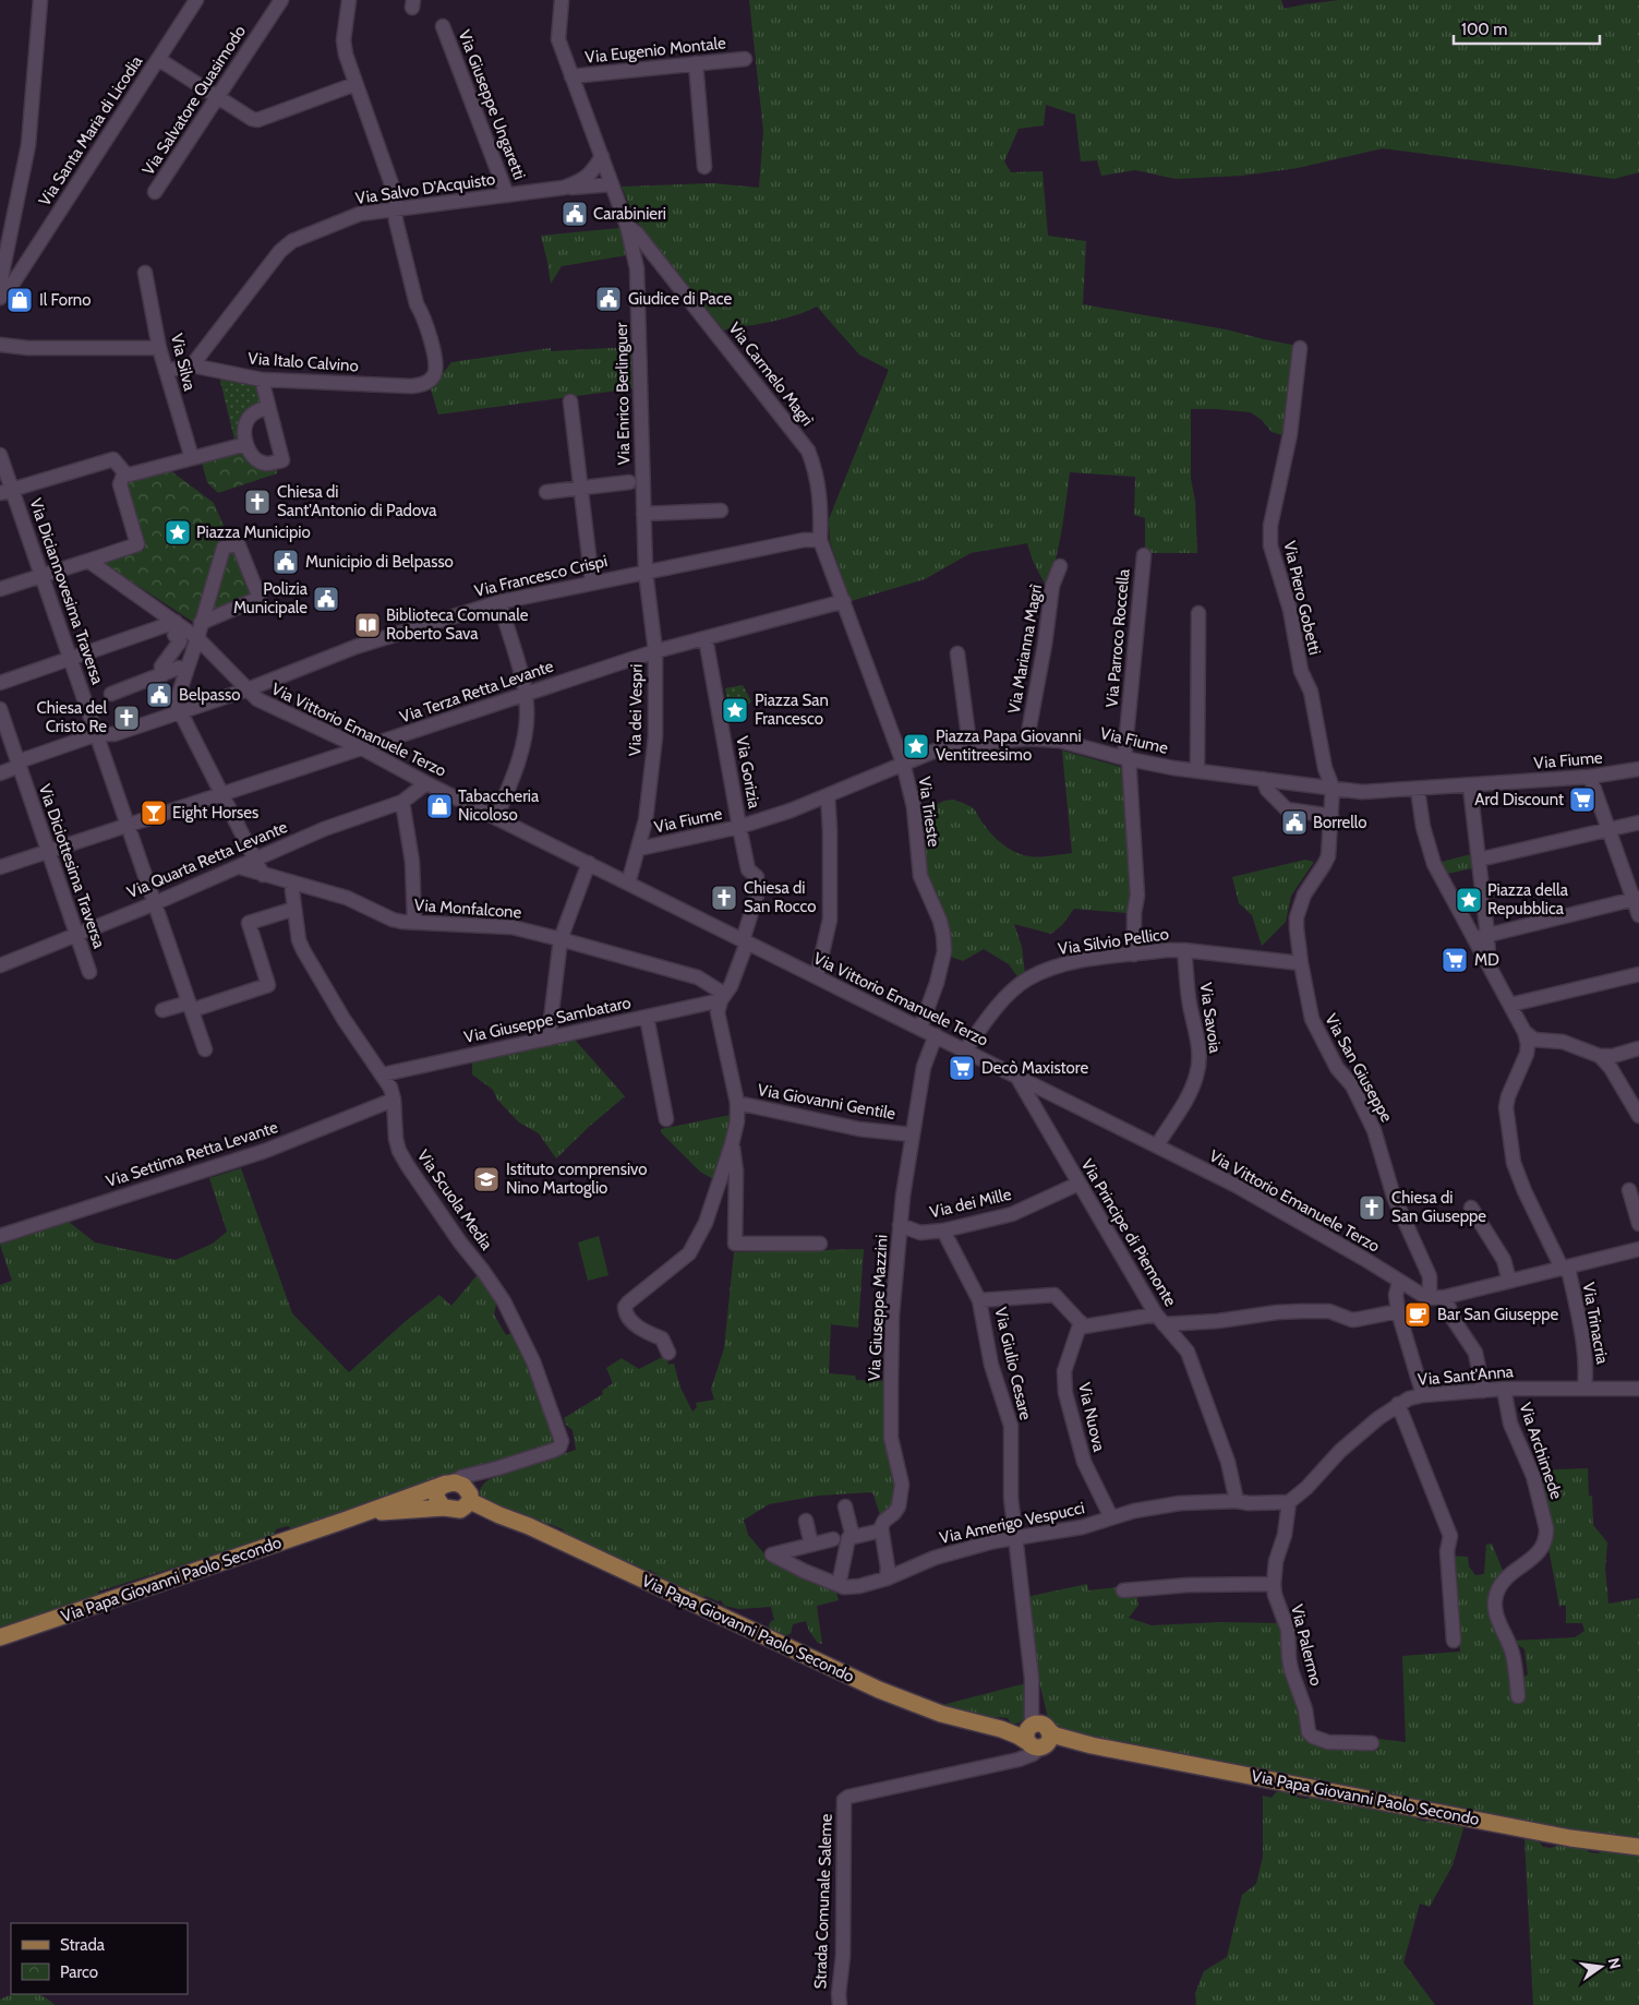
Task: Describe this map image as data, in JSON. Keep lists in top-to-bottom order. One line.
{"streets":{"main road":["Via Papa Giovanni Paolo Secondo"],"street":["Via Eugenio Montale","Via Salvatore Quasimodo","Via Giuseppe Ungaretti","Via Santa Maria di Licodia","Via Salvo D'Acquisto","Via Silva","Via Italo Calvino","Via Carmelo Magrì","Via Enrico Berlinguer","Via Francesco Crispi","Via Diciannovesima Traversa","Via Piero Gobetti","Via Parroco Roccella","Via Marianna Magrì","Via Terza Retta Levante","Via dei Vespri","Via Vittorio Emanuele Terzo","Via Fiume","Via Gorizia","Via Trieste","Via Quarta Retta Levante","Via Diciottesima Traversa","Via Monfalcone","Via Silvio Pellico","Via Savoia","Via Giuseppe Sambataro","Via San Giuseppe","Via Giovanni Gentile","Via Settima Retta Levante","Via Scuola Media","Via dei Mille","Via Principe di Piemonte","Via Giuseppe Mazzini","Via Trinacria","Via Giulio Cesare","Via Sant'Anna","Via Nuova","Via Archimede","Via Amerigo Vespucci","Via Palermo","Strada Comunale Saleme"]},"crossings":[["Via Eugenio Montale","Via Enrico Berlinguer"],["Via Giuseppe Ungaretti","Via Salvo D'Acquisto"],["Via Salvo D'Acquisto","Via Italo Calvino"],["Via Silva","Via Italo Calvino"],["Via Carmelo Magrì","Via Enrico Berlinguer"],["Via Carmelo Magrì","Via Francesco Crispi"],["Via Carmelo Magrì","Via Trieste"],["Via Enrico Berlinguer","Via Francesco Crispi"],["Via Enrico Berlinguer","Via dei Vespri"],["Via Francesco Crispi","Via Diciannovesima Traversa"],["Via Francesco Crispi","Via dei Vespri"],["Via Francesco Crispi","Via Vittorio Emanuele Terzo"],["Via Francesco Crispi","Via Trieste"],["Via Francesco Crispi","Via Diciottesima Traversa"],["Via Diciannovesima Traversa","Via Terza Retta Levante"],["Via Diciannovesima Traversa","Via Quarta Retta Levante"],["Via Piero Gobetti","Via Fiume"],["Via Piero Gobetti","Via San Giuseppe"],["Via Parroco Roccella","Via Fiume"],["Via Parroco Roccella","Via Silvio Pellico"],["Via Marianna Magrì","Via Fiume"],["Via Terza Retta Levante","Via dei Vespri"],["Via Terza Retta Levante","Via Vittorio Emanuele Terzo"],["Via Terza Retta Levante","Via Gorizia"],["Via Terza Retta Levante","Via Trieste"],["Via Terza Retta Levante","Via Diciottesima Traversa"],["Via dei Vespri","Via Vittorio Emanuele Terzo"],["Via dei Vespri","Via Fiume"],["Via Vittorio Emanuele Terzo","Via Gorizia"],["Via Vittorio Emanuele Terzo","Via Trieste"],["Via Vittorio Emanuele Terzo","Via Quarta Retta Levante"],["Via Vittorio Emanuele Terzo","Via Silvio Pellico"],["Via Vittorio Emanuele Terzo","Via Savoia"],["Via Vittorio Emanuele Terzo","Via San Giuseppe"],["Via Vittorio Emanuele Terzo","Via Principe di Piemonte"],["Via Vittorio Emanuele Terzo","Via Giuseppe Mazzini"],["Via Fiume","Via Gorizia"],["Via Fiume","Via Trieste"],["Via Fiume","Via San Giuseppe"],["Via Gorizia","Via Monfalcone"],["Via Gorizia","Via Giuseppe Sambataro"],["Via Quarta Retta Levante","Via Diciottesima Traversa"],["Via Quarta Retta Levante","Via Monfalcone"],["Via Monfalcone","Via Giuseppe Sambataro"],["Via Monfalcone","Via Scuola Media"],["Via Silvio Pellico","Via Savoia"],["Via Silvio Pellico","Via San Giuseppe"],["Via Giuseppe Sambataro","Via Scuola Media"],["Via Giovanni Gentile","Via Giuseppe Mazzini"],["Via Settima Retta Levante","Via Scuola Media"],["Via dei Mille","Via Principe di Piemonte"],["Via dei Mille","Via Giuseppe Mazzini"],["Via dei Mille","Via Giulio Cesare"],["Via Principe di Piemonte","Via Amerigo Vespucci"],["Via Trinacria","Via Sant'Anna"],["Via Giulio Cesare","Via Amerigo Vespucci"],["Via Giulio Cesare","Via Papa Giovanni Paolo Secondo"],["Via Giulio Cesare","Strada Comunale Saleme"],["Via Sant'Anna","Via Archimede"],["Via Sant'Anna","Via Palermo"],["Via Nuova","Via Amerigo Vespucci"],["Via Papa Giovanni Paolo Secondo","Strada Comunale Saleme"]],"places":{"public building":["Carabinieri","Giudice di Pace","Municipio di Belpasso","Polizia Municipale","Belpasso","Borrello"],"shop":["Il Forno","Tabaccheria Nicoloso"],"church":["Chiesa di Sant'Antonio di Padova","Chiesa del Cristo Re","Chiesa di San Rocco","Chiesa di San Giuseppe"],"place":["Piazza Municipio","Piazza San Francesco","Piazza Papa Giovanni Ventitreesimo","Piazza della Repubblica"],"library":["Biblioteca Comunale Roberto Sava"],"supermarket":["Ard Discount","MD","Decò Maxistore"],"bar":["Eight Horses"],"school or university":["Istituto comprensivo Nino Martoglio"],"cafe":["Bar San Giuseppe"]},"legend":["Strada","Parco"],"scale_bar":"100 m","north":"right"}
